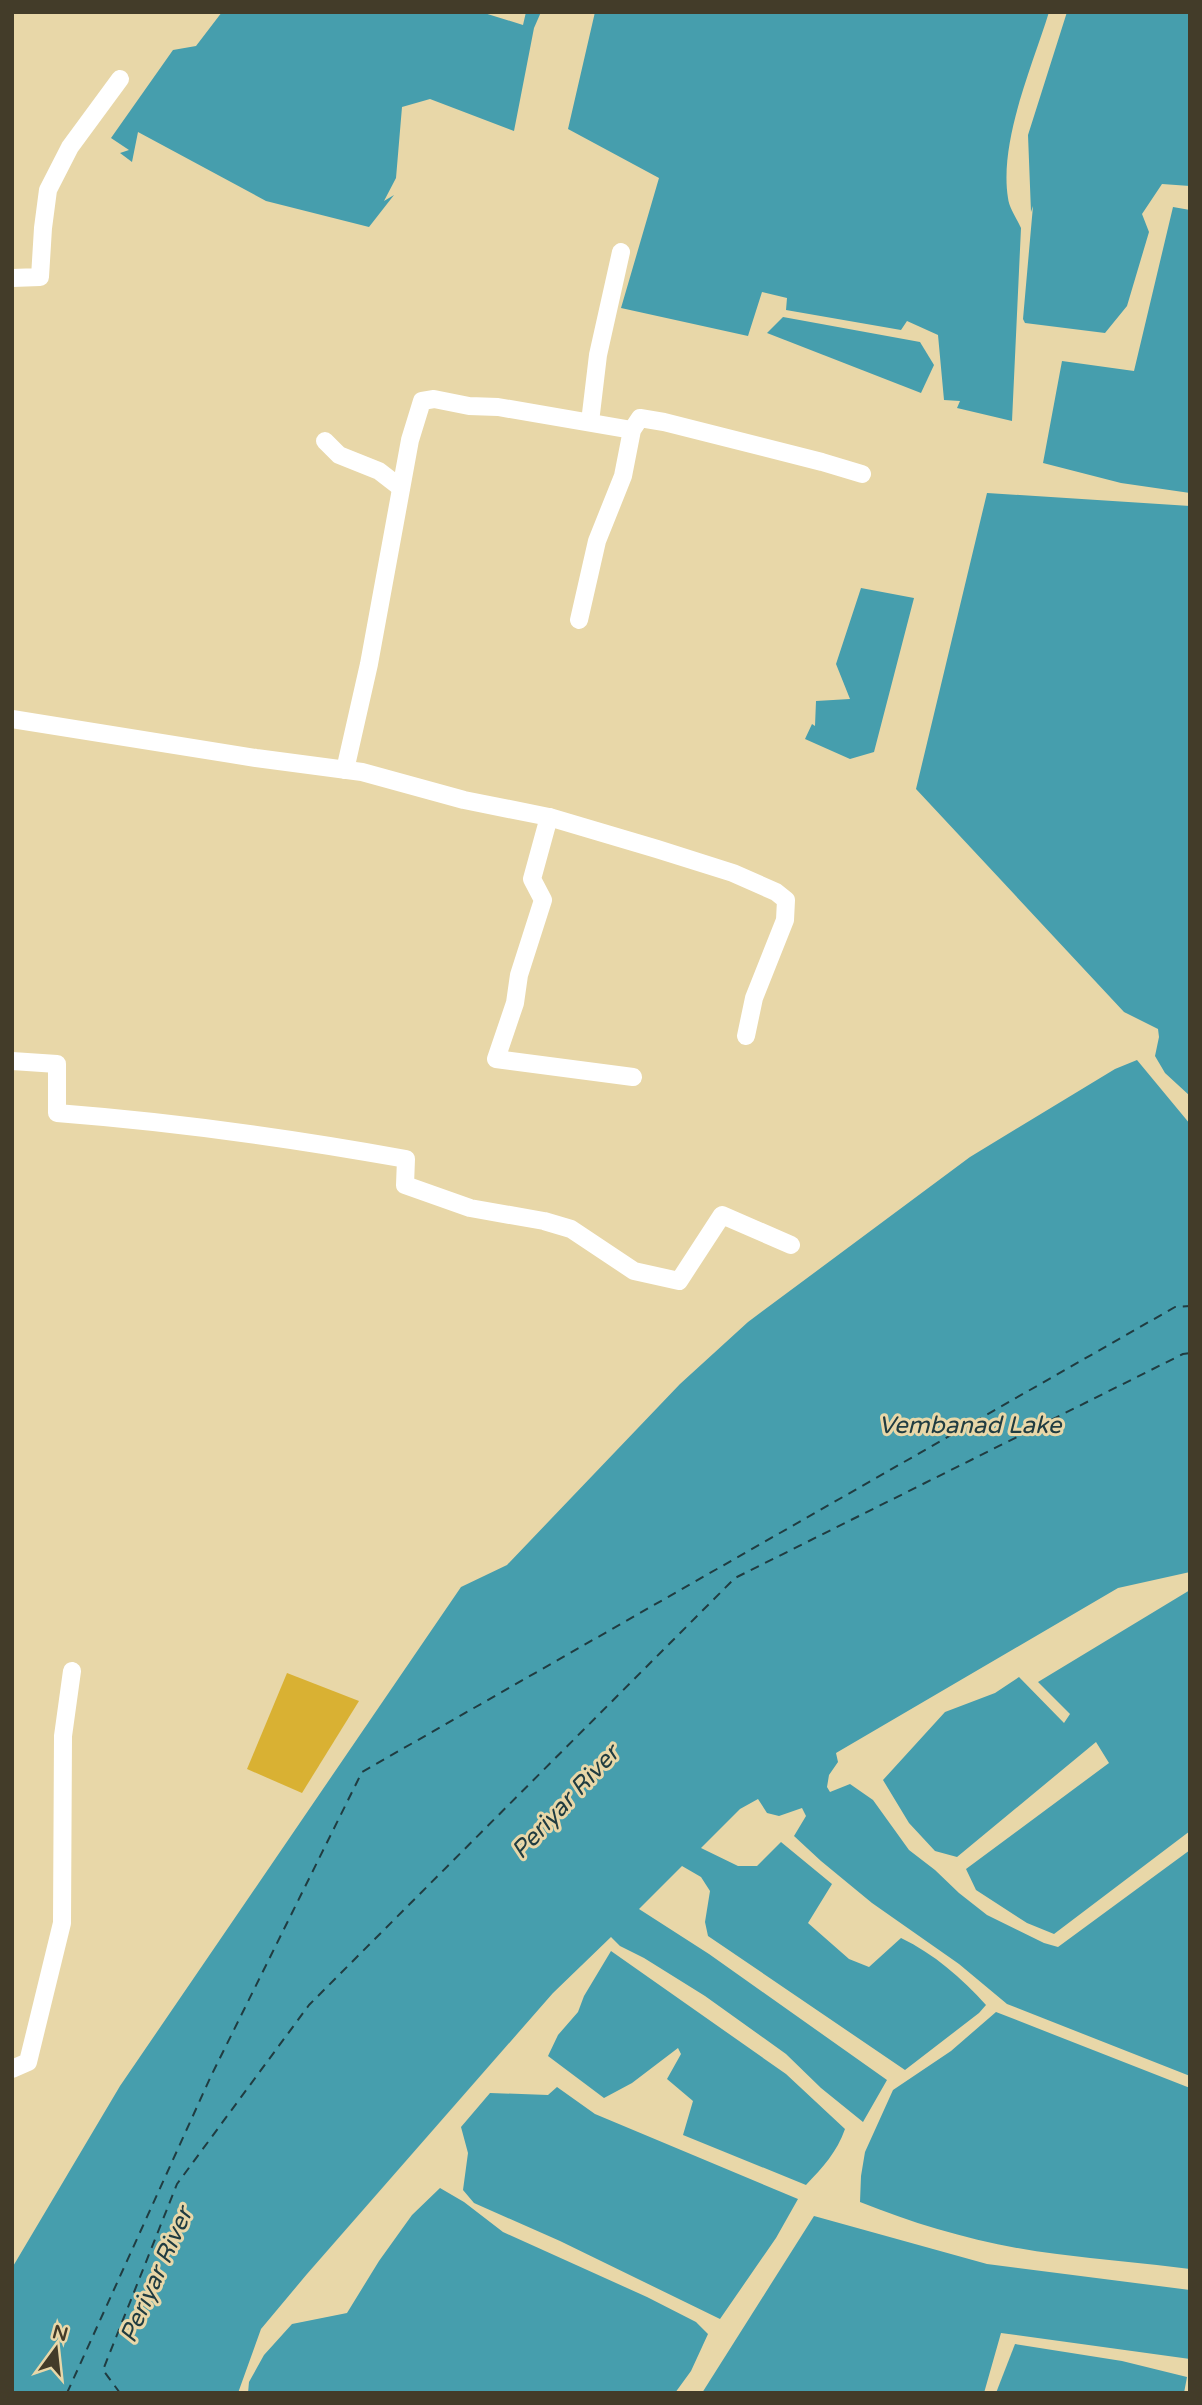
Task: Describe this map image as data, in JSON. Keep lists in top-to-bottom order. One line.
{"water":["Vembanad Lake","Periyar River"],"north":"top"}
